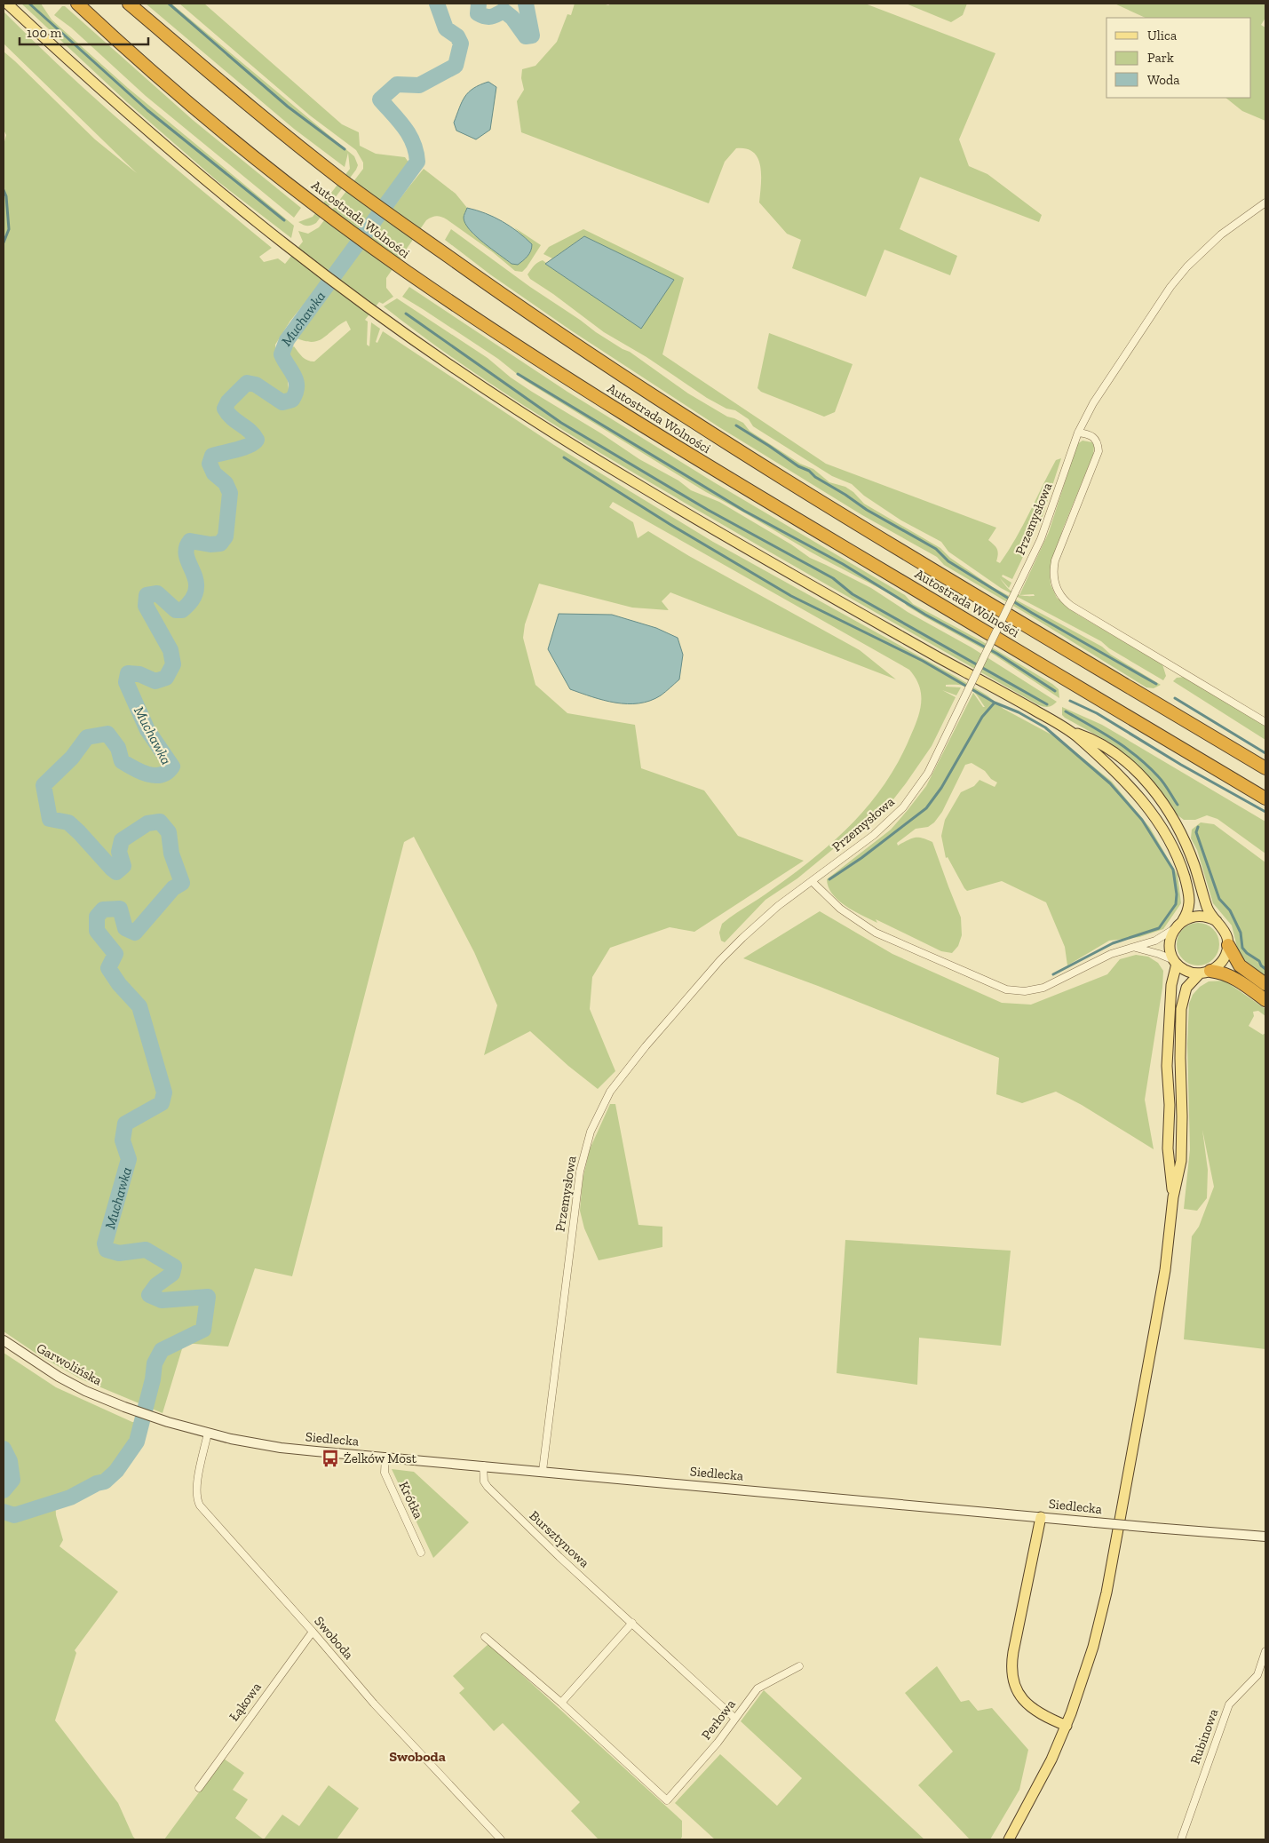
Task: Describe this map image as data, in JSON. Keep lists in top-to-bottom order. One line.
{"streets":{"highway":["Autostrada Wolności"],"main road":["Garwolińska","Siedlecka"],"street":["Przemysłowa","Krótka","Bursztynowa","Swoboda","Łąkowa","Perłowa","Rubinowa"]},"crossings":[["Przemysłowa","Siedlecka"],["Garwolińska","Siedlecka"],["Siedlecka","Krótka"],["Siedlecka","Bursztynowa"],["Siedlecka","Swoboda"],["Bursztynowa","Perłowa"],["Swoboda","Łąkowa"]],"districts":["Swoboda"],"water":["Muchawka"],"places":{"bus stop":["Żelków Most"]},"legend":["Ulica","Park","Woda"],"scale_bar":"100 m"}
